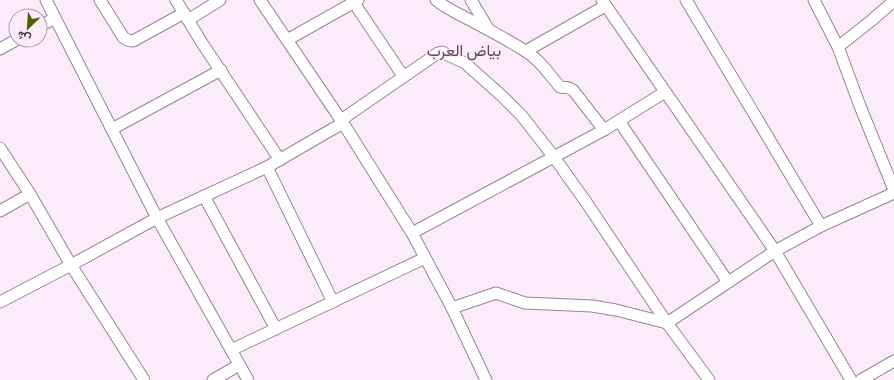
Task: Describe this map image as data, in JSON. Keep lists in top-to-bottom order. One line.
{"districts":["بياض العرب"],"north":"bottom left"}
